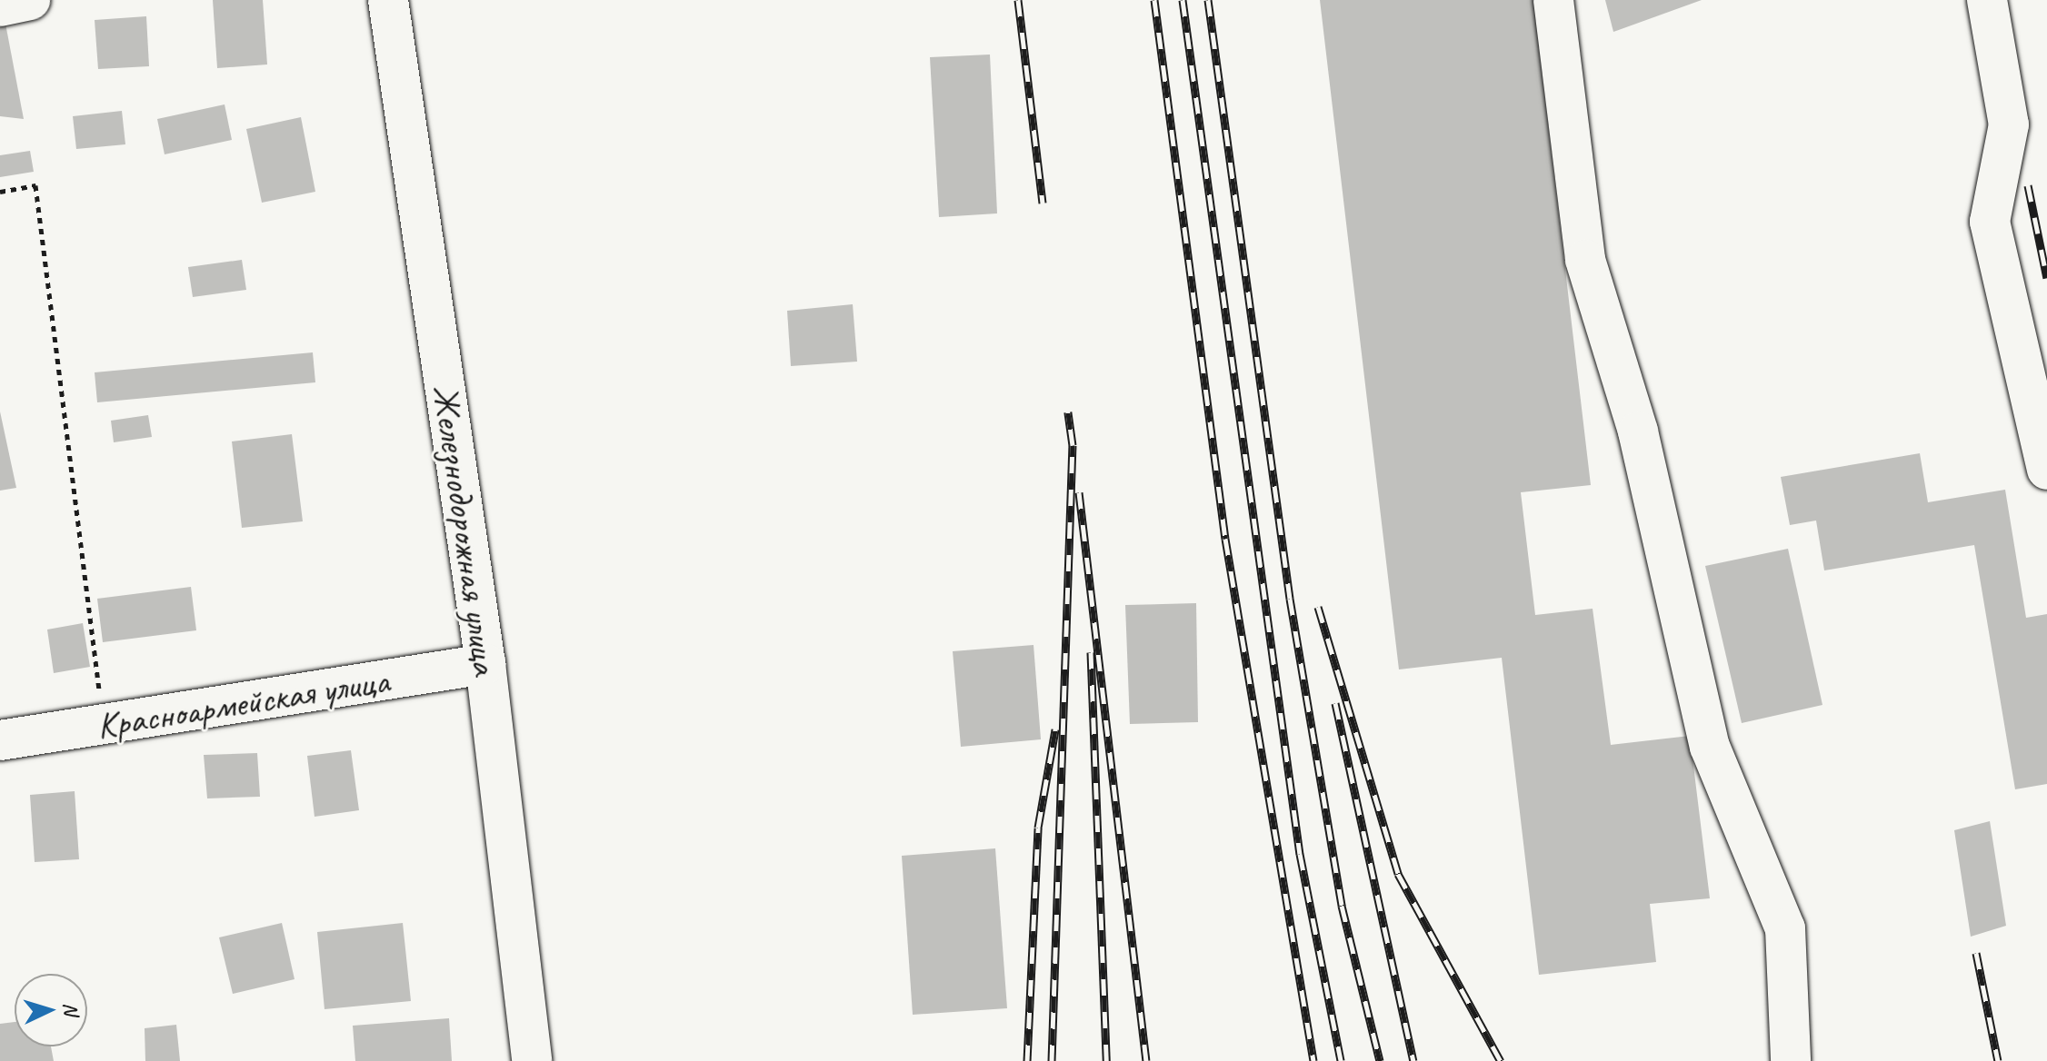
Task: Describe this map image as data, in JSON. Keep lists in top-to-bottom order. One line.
{"streets":{"street":["Железнодорожная улица","Красноармейская улица"]},"crossings":[["Железнодорожная улица","Красноармейская улица"]],"north":"right"}
